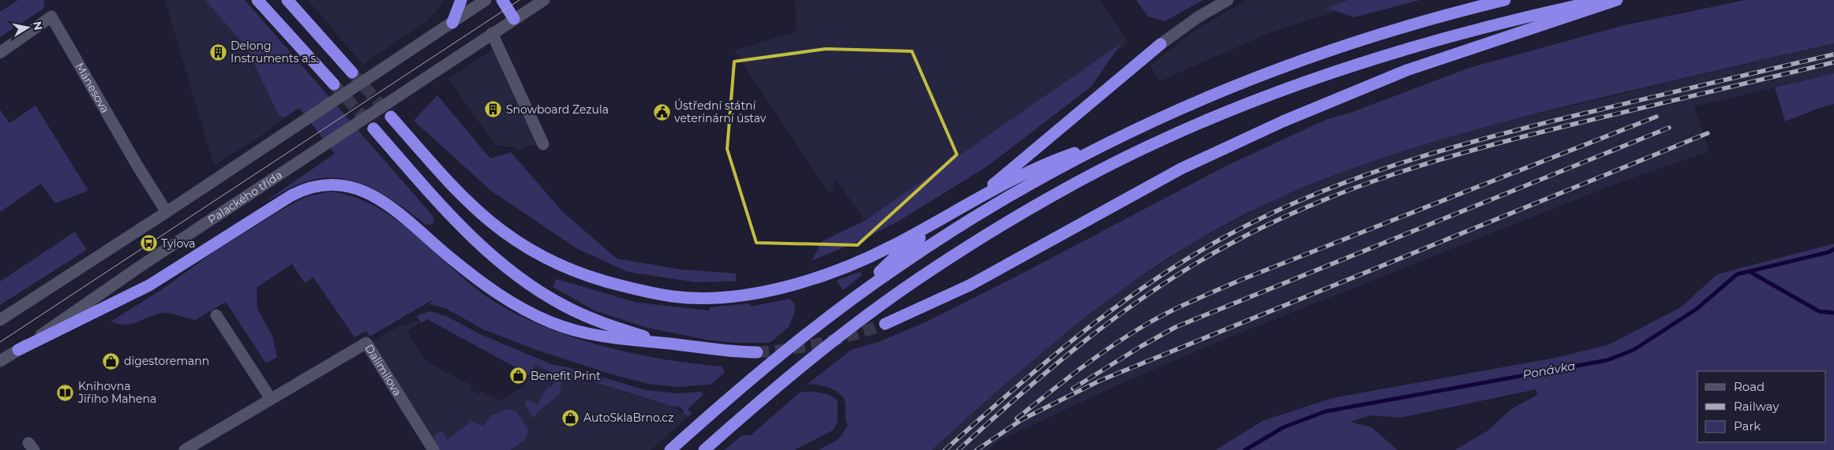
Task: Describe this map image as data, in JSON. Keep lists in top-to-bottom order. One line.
{"streets":{"street":["Mánesova","Palackého třída","Dalimilova"]},"water":["Ponávka"],"places":{"building":["Delong Instruments a.s.","Snowboard Zezula"],"public building":["Ústřední státní veterinární ústav"],"bus stop":["Tylova"],"shop":["digestoremann","Benefit Print","AutoSklaBrno.cz"],"library":["Knihovna Jiřího Mahena"]},"legend":["Road","Railway","Park"],"north":"right"}
